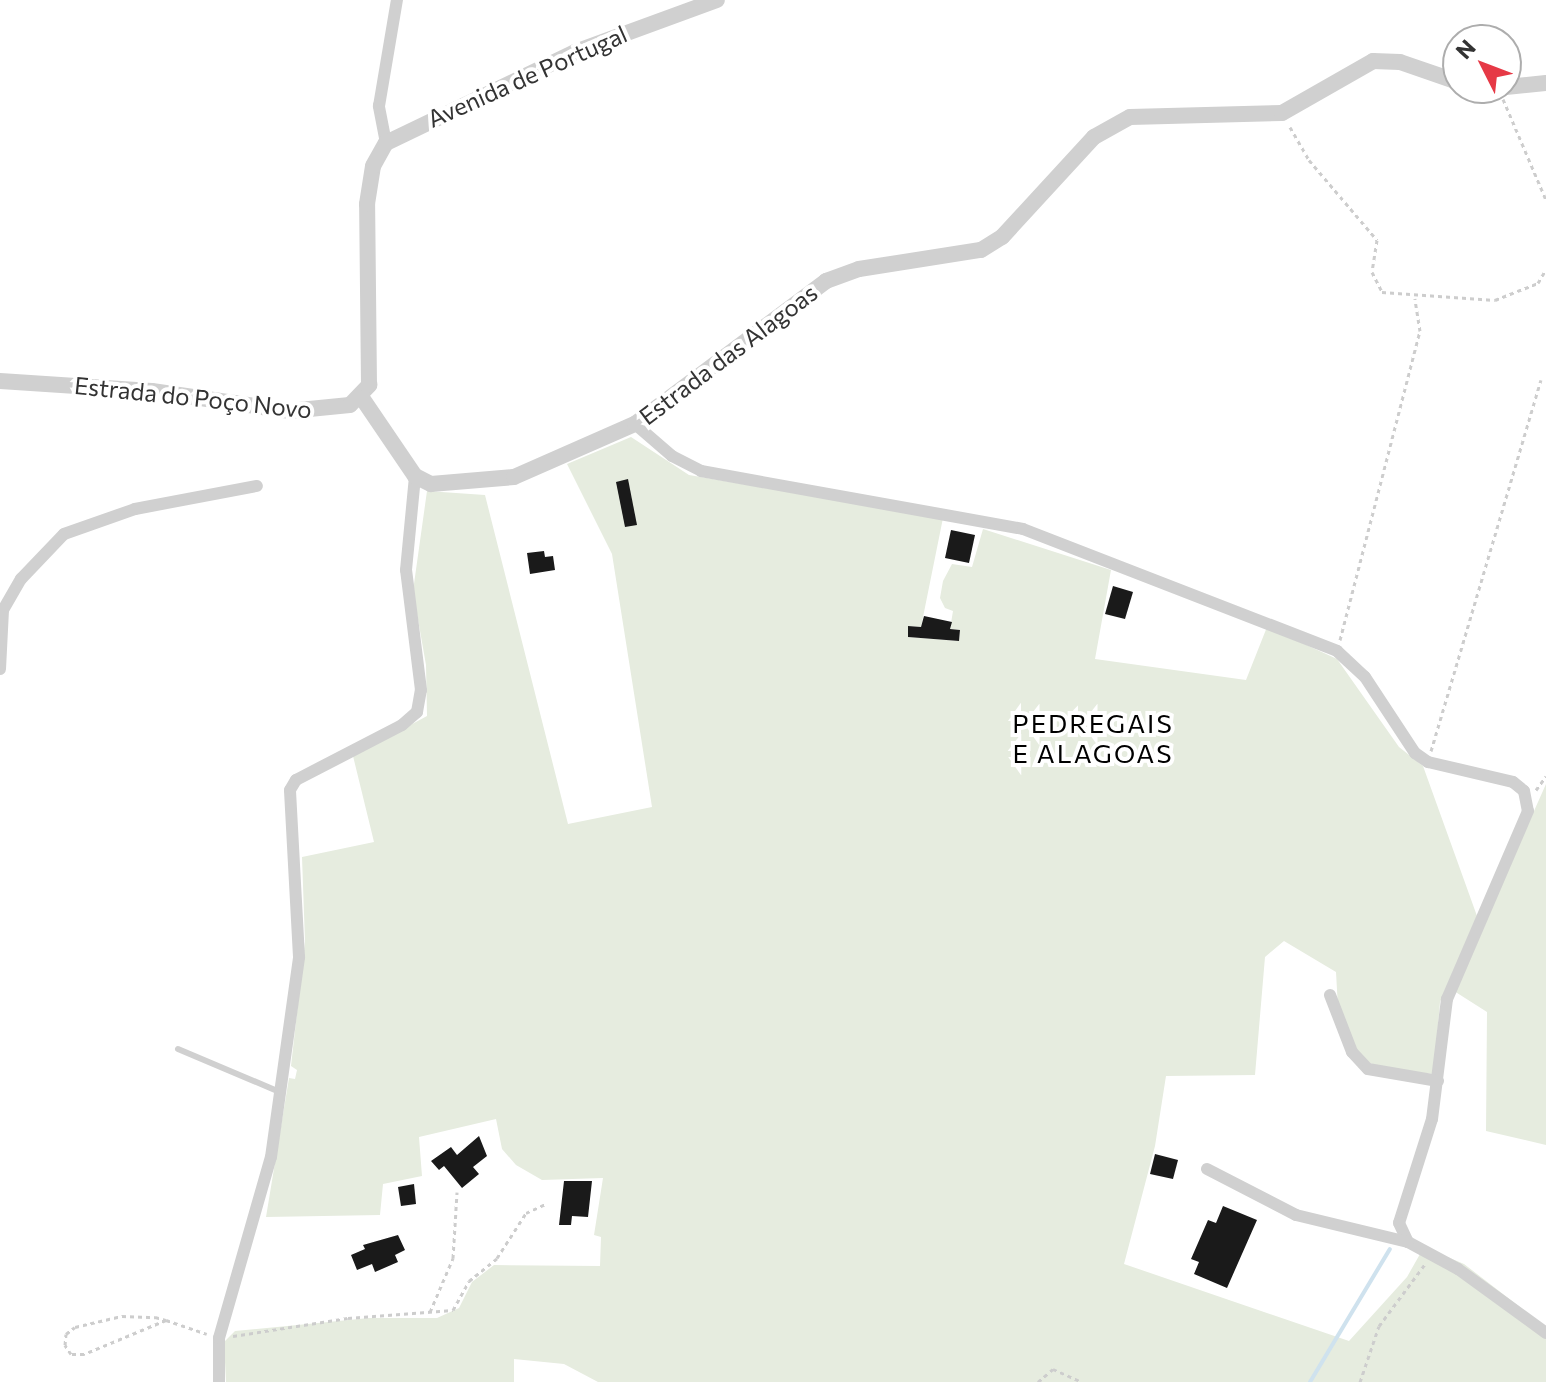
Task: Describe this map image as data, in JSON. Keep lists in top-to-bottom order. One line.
{"streets":{"street":["Avenida de Portugal","Estrada das Alagoas","Estrada do Poço Novo"]},"districts":["PEDREGAIS E ALAGOAS"],"north":"top left"}
